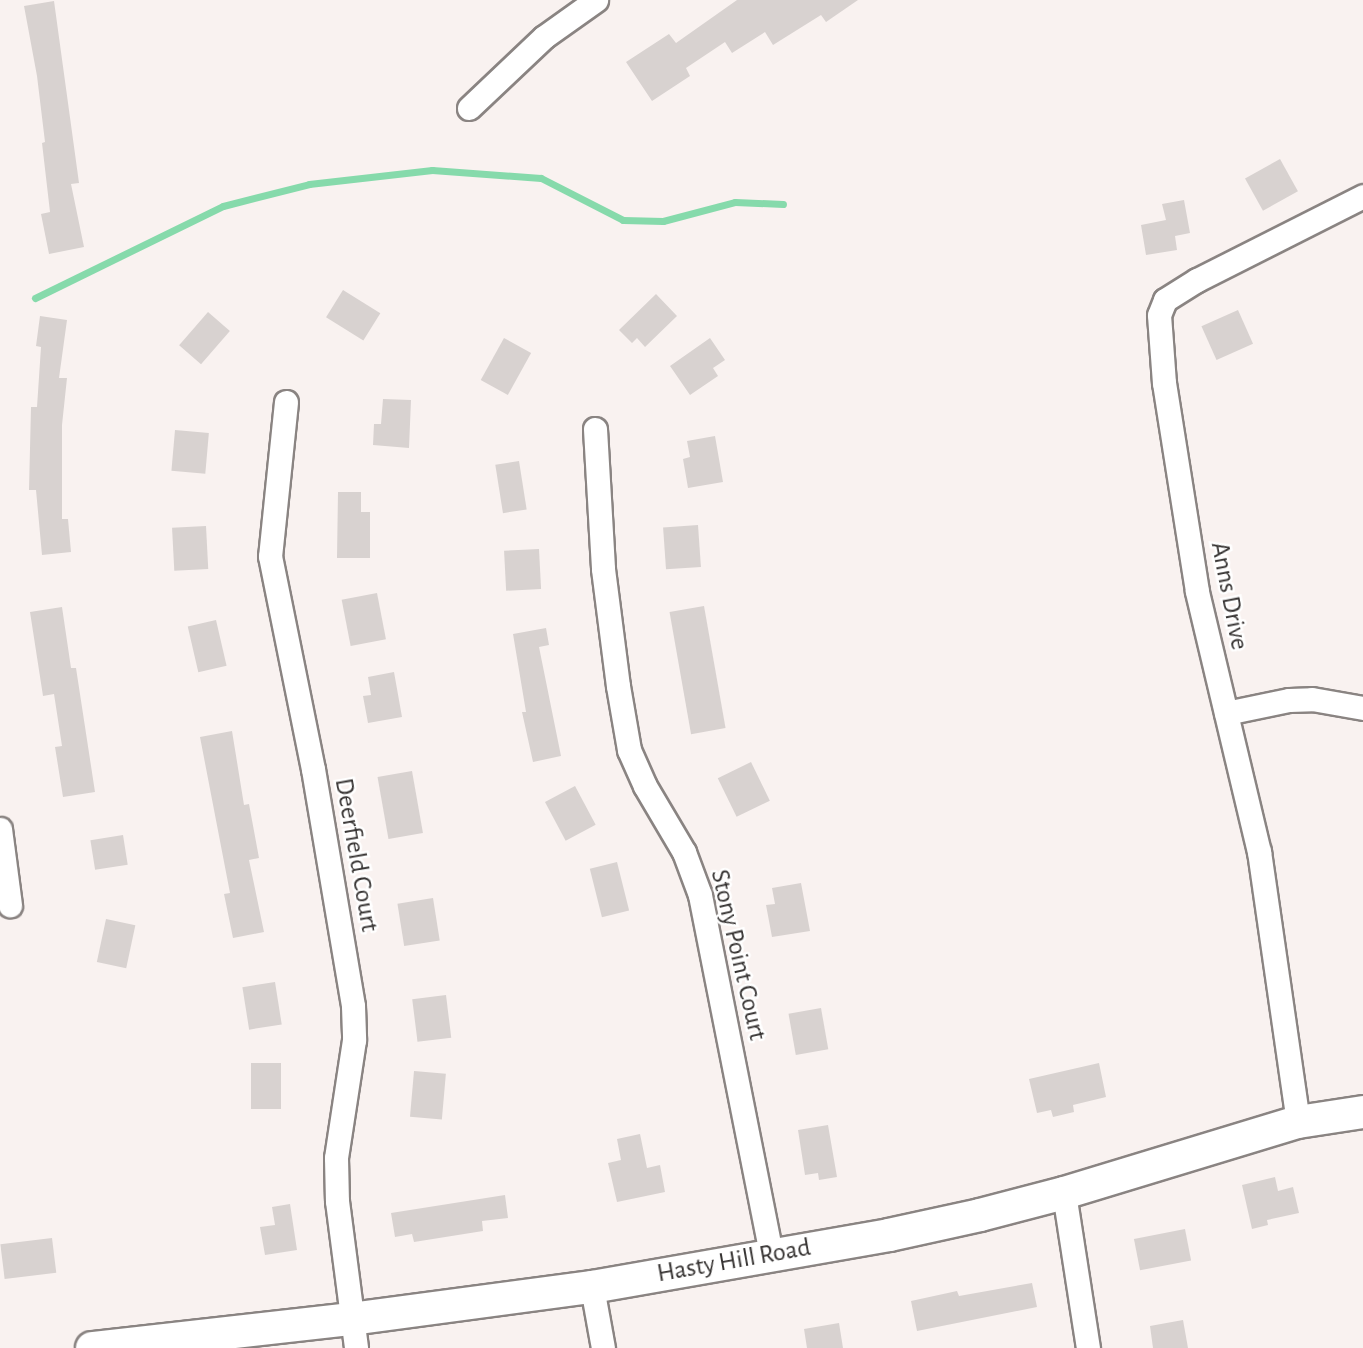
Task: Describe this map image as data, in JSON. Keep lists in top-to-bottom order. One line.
{"streets":{"street":["Anns Drive","Deerfield Court","Stony Point Court","Hasty Hill Road"]},"crossings":[["Anns Drive","Hasty Hill Road"],["Deerfield Court","Hasty Hill Road"],["Stony Point Court","Hasty Hill Road"]]}
